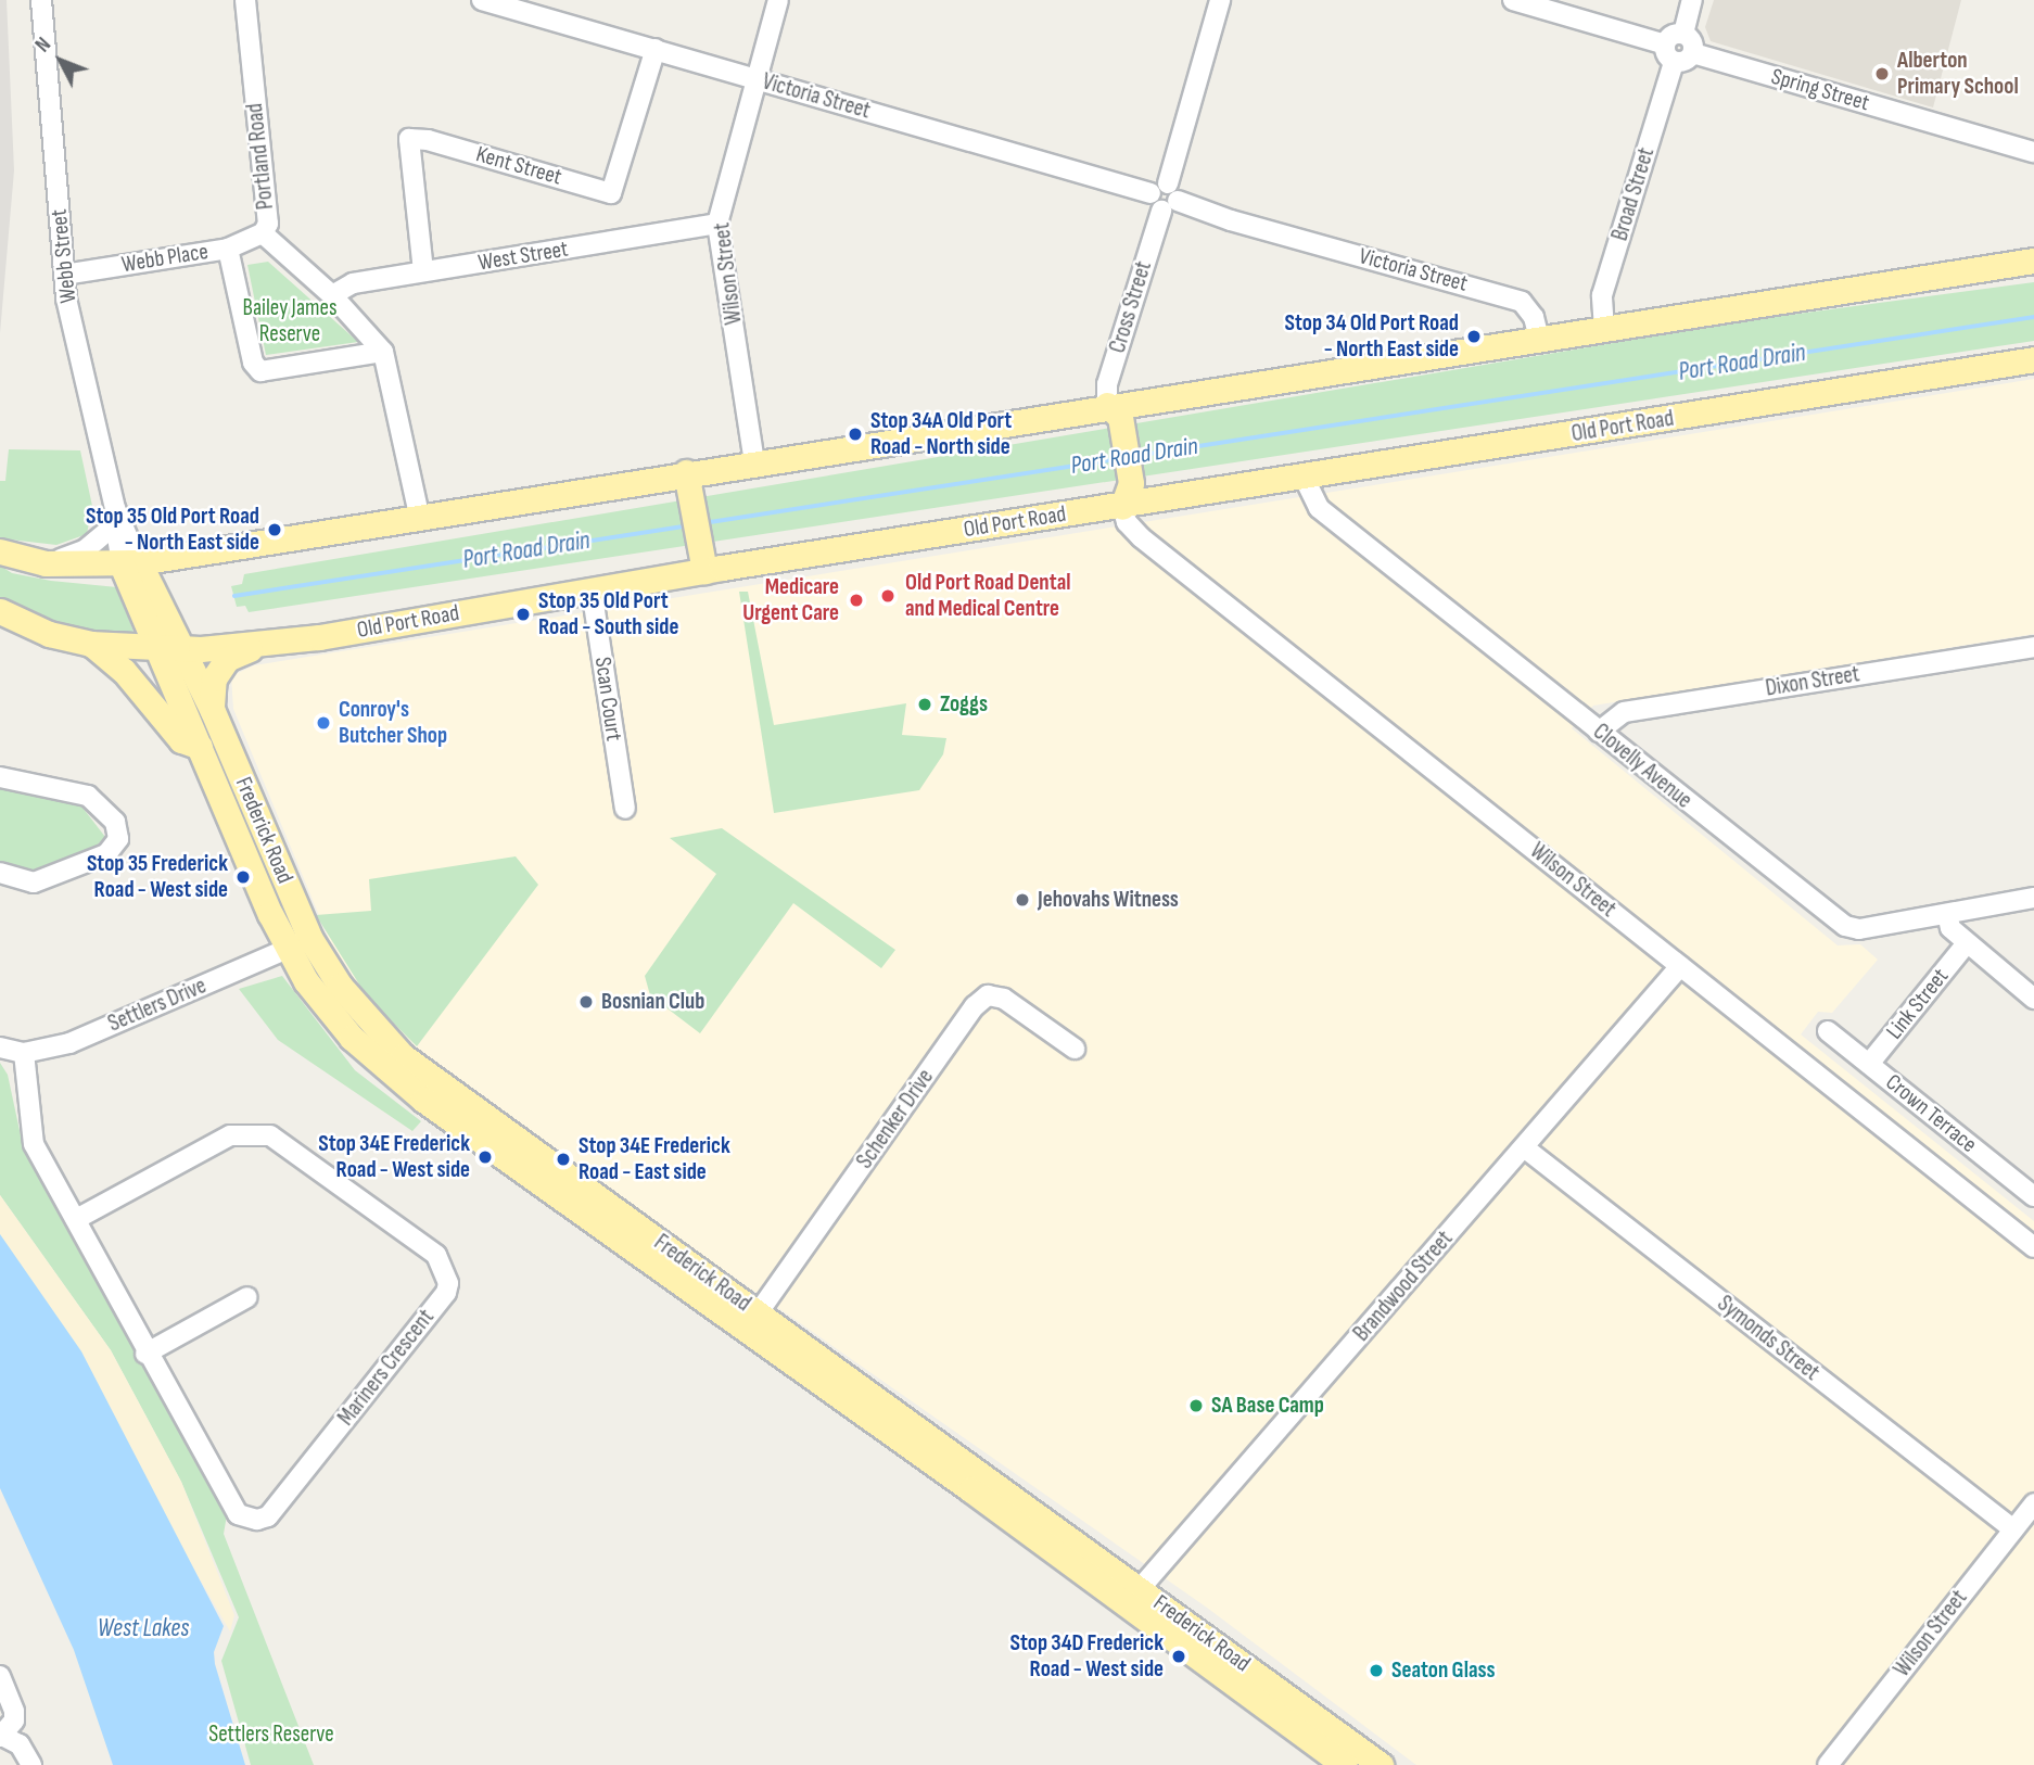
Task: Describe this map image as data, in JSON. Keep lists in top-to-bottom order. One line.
{"streets":{"main road":["Old Port Road","Frederick Road"],"street":["Spring Street","Victoria Street","Portland Road","Kent Street","Broad Street","Webb Street","West Street","Webb Place","Wilson Street","Cross Street","Dixon Street","Scan Court","Clovelly Avenue","Link Street","Settlers Drive","Crown Terrace","Schenker Drive","Brandwood Street","Symonds Street","Mariners Crescent"]},"crossings":[["Spring Street","Broad Street"],["Victoria Street","Kent Street"],["Victoria Street","Wilson Street"],["Victoria Street","Cross Street"],["Portland Road","West Street"],["Portland Road","Webb Place"],["Kent Street","West Street"],["Webb Street","Webb Place"],["West Street","Wilson Street"],["Wilson Street","Old Port Road"],["Wilson Street","Brandwood Street"],["Wilson Street","Symonds Street"],["Old Port Road","Scan Court"],["Old Port Road","Clovelly Avenue"],["Old Port Road","Frederick Road"],["Dixon Street","Clovelly Avenue"],["Frederick Road","Settlers Drive"],["Frederick Road","Schenker Drive"],["Frederick Road","Brandwood Street"],["Link Street","Crown Terrace"],["Settlers Drive","Mariners Crescent"],["Brandwood Street","Symonds Street"]],"water":["Port Road Drain","West Lakes"],"parks":["Bailey James Reserve","Settlers Reserve"],"places":["Alberton Primary School","Stop 34 Old Port Road - North East side","Stop 34A Old Port Road - North side","Stop 35 Old Port Road - North East side","Old Port Road Dental and Medical Centre","Medicare Urgent Care","Stop 35 Old Port Road - South side","Zoggs","Conroy's Butcher Shop","Stop 35 Frederick Road - West side","Jehovahs Witness","Bosnian Club","Stop 34E Frederick Road - West side","Stop 34E Frederick Road - East side","SA Base Camp","Stop 34D Frederick Road - West side","Seaton Glass"],"north":"top left"}
